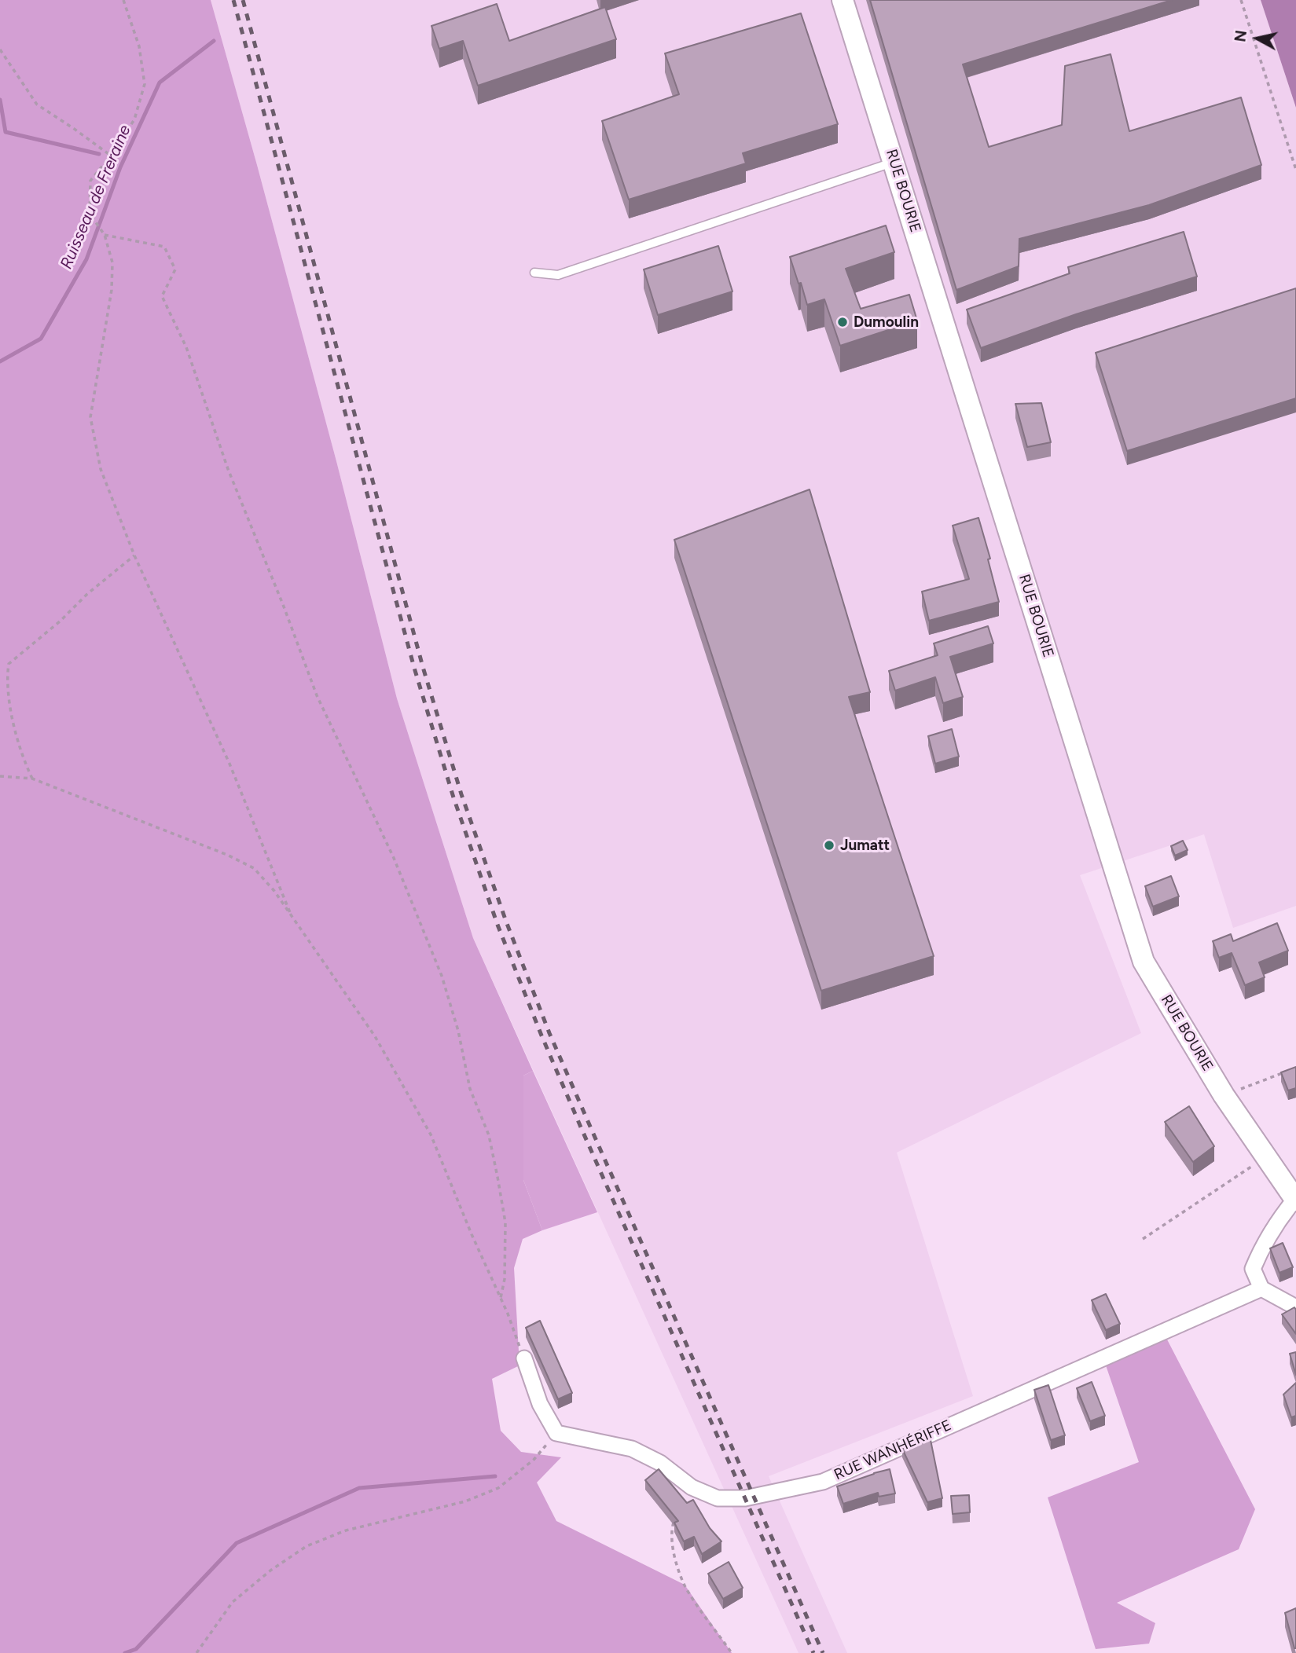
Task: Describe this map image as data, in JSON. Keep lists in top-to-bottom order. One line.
{"streets":{"main road":["RUE BOURIE"],"street":["RUE WANHÉRIFFE"]},"water":["Ruisseau de Freraine"],"places":["Dumoulin","Jumatt"],"north":"left"}
